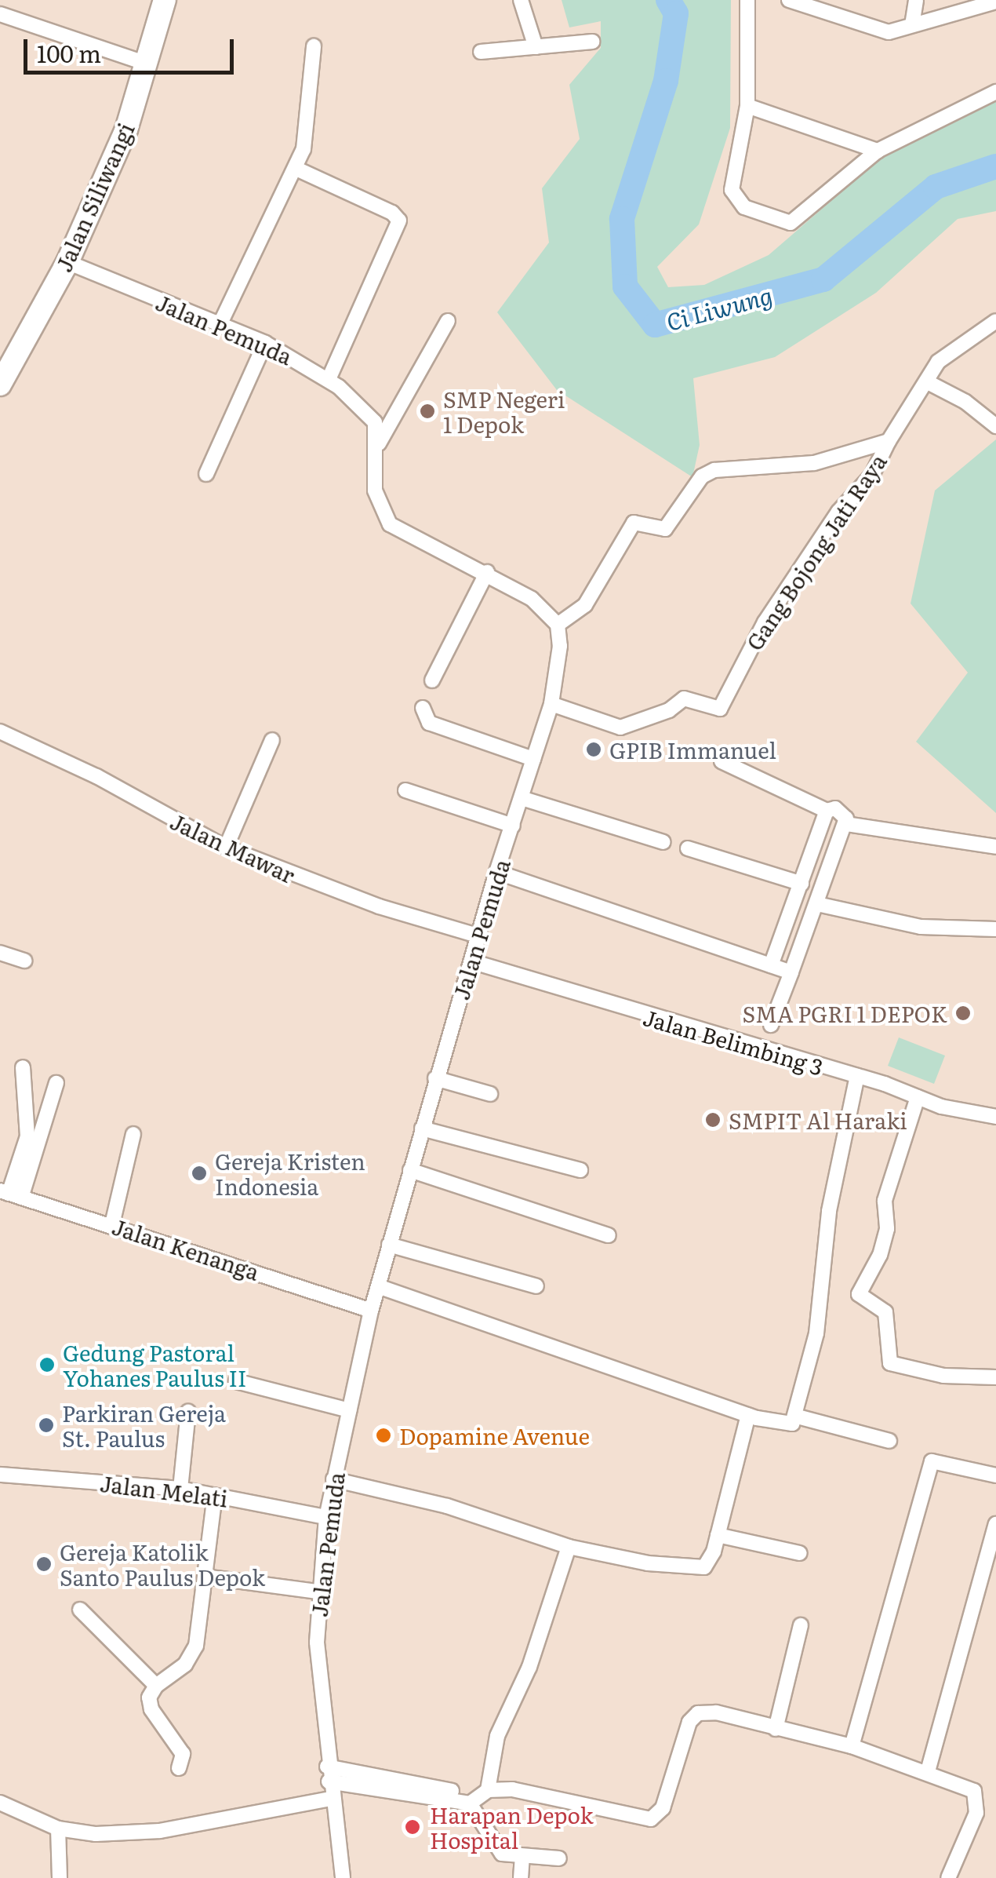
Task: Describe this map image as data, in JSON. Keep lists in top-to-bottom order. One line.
{"streets":{"main road":["Jalan Siliwangi"],"street":["Jalan Pemuda","Gang Bojong Jati Raya","Jalan Mawar","Jalan Belimbing 3","Jalan Kenanga","Jalan Melati"]},"crossings":[["Jalan Siliwangi","Jalan Pemuda"],["Jalan Pemuda","Gang Bojong Jati Raya"],["Jalan Pemuda","Jalan Mawar"],["Jalan Pemuda","Jalan Belimbing 3"],["Jalan Pemuda","Jalan Kenanga"],["Jalan Pemuda","Jalan Melati"]],"water":["Ci Liwung"],"places":["SMP Negeri 1 Depok","GPIB Immanuel","SMA PGRI 1 DEPOK","SMPIT Al Haraki","Gereja Kristen Indonesia","Gedung Pastoral Yohanes Paulus II","Parkiran Gereja St. Paulus","Dopamine Avenue","Gereja Katolik Santo Paulus Depok","Harapan Depok Hospital"],"scale_bar":"100 m"}
